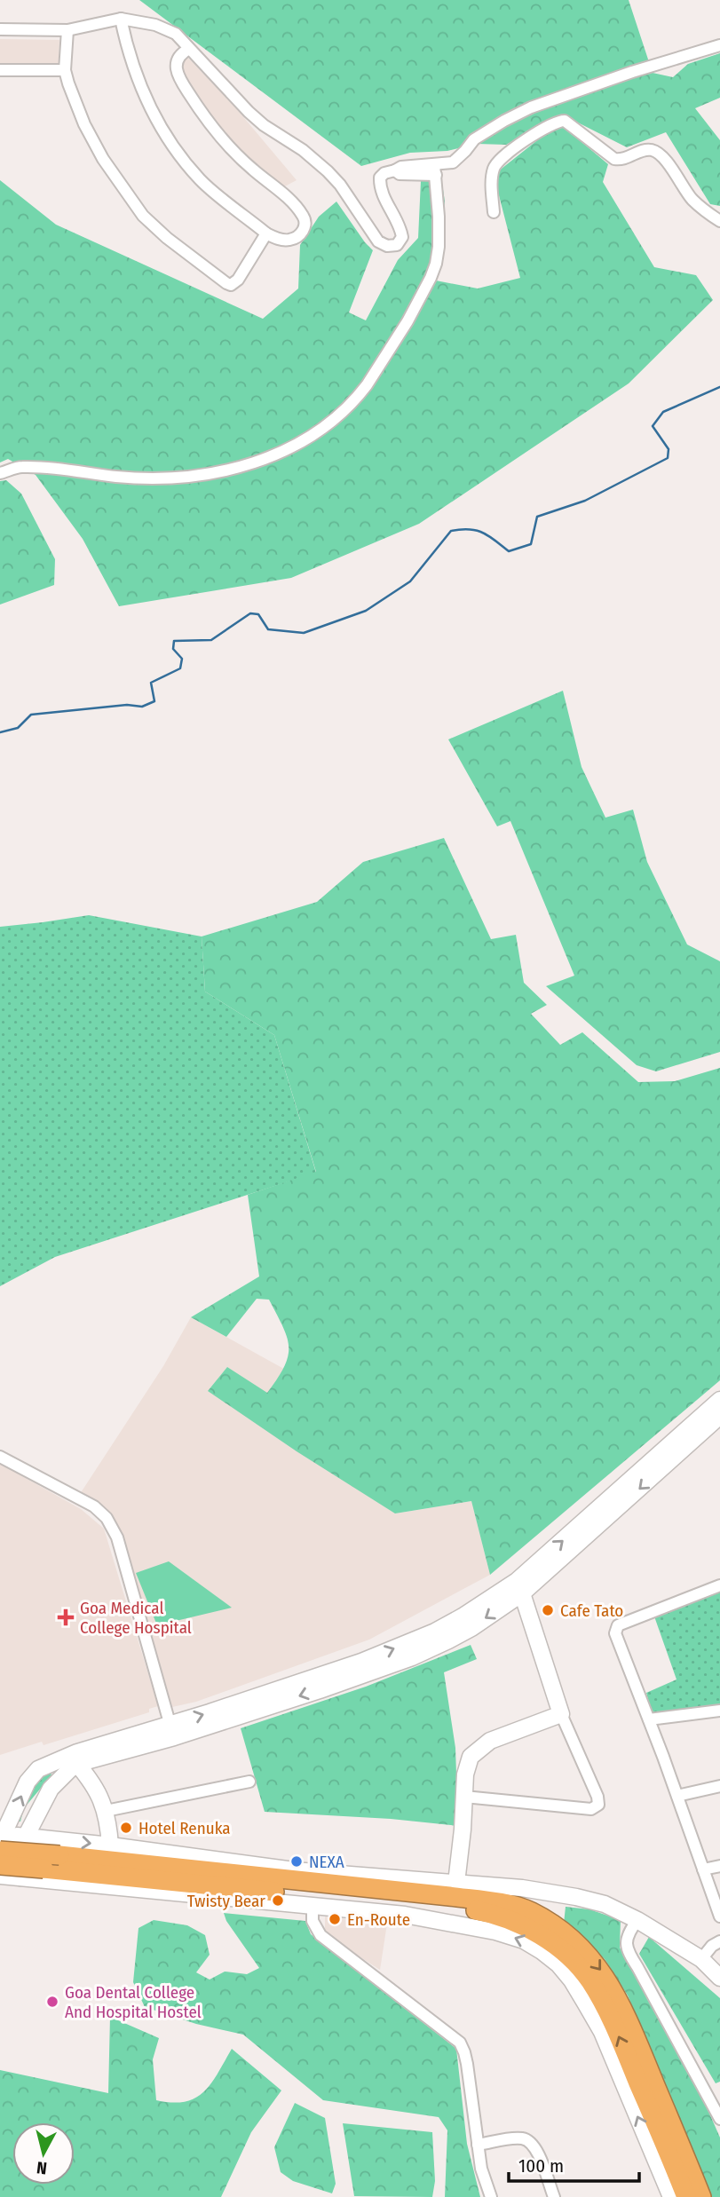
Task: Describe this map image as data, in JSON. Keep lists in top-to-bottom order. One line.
{"places":{"other":["Cafe Tato","Hotel Renuka","NEXA","Twisty Bear","En-Route","Goa Dental College And Hospital Hostel"],"health":["Goa Medical College Hospital"]},"scale_bar":"100 m","north":"bottom"}
